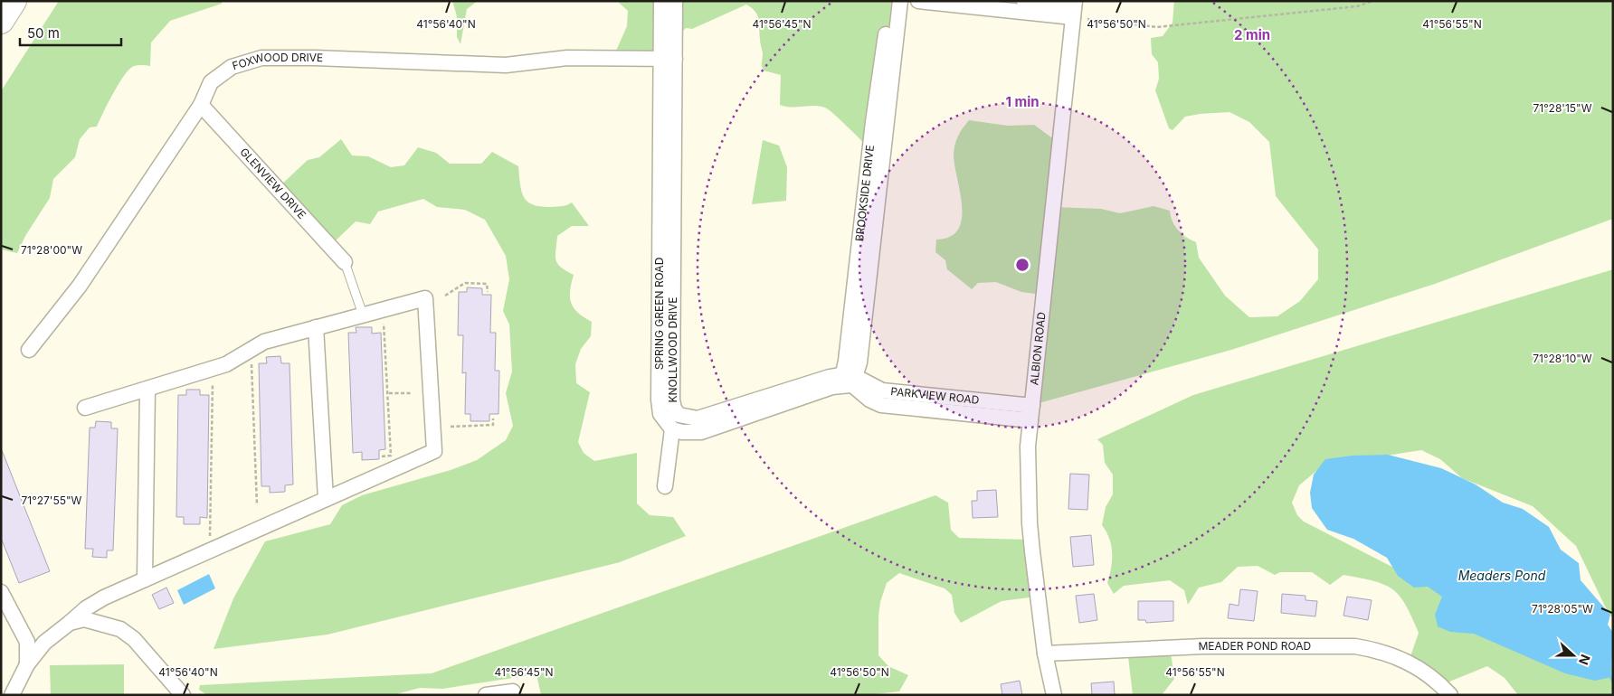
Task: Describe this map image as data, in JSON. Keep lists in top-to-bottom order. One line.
{"streets":{"street":["FOXWOOD DRIVE","GLENVIEW DRIVE","BROOKSIDE DRIVE","SPRING GREEN ROAD","ALBION ROAD","KNOLLWOOD DRIVE","PARKVIEW ROAD","MEADER POND ROAD"]},"crossings":[["FOXWOOD DRIVE","GLENVIEW DRIVE"],["FOXWOOD DRIVE","SPRING GREEN ROAD"],["BROOKSIDE DRIVE","KNOLLWOOD DRIVE"],["BROOKSIDE DRIVE","PARKVIEW ROAD"],["SPRING GREEN ROAD","KNOLLWOOD DRIVE"],["ALBION ROAD","PARKVIEW ROAD"],["ALBION ROAD","MEADER POND ROAD"],["KNOLLWOOD DRIVE","PARKVIEW ROAD"]],"water":["Meaders Pond"],"scale_bar":"50 m","north":"right","coordinates":["41°56'40\"N","41°56'45\"N","41°56'50\"N","41°56'55\"N","71°28'15\"W","71°28'00\"W","71°28'10\"W","71°27'55\"W","71°28'05\"W"],"rings":["2 min","1 min"]}
